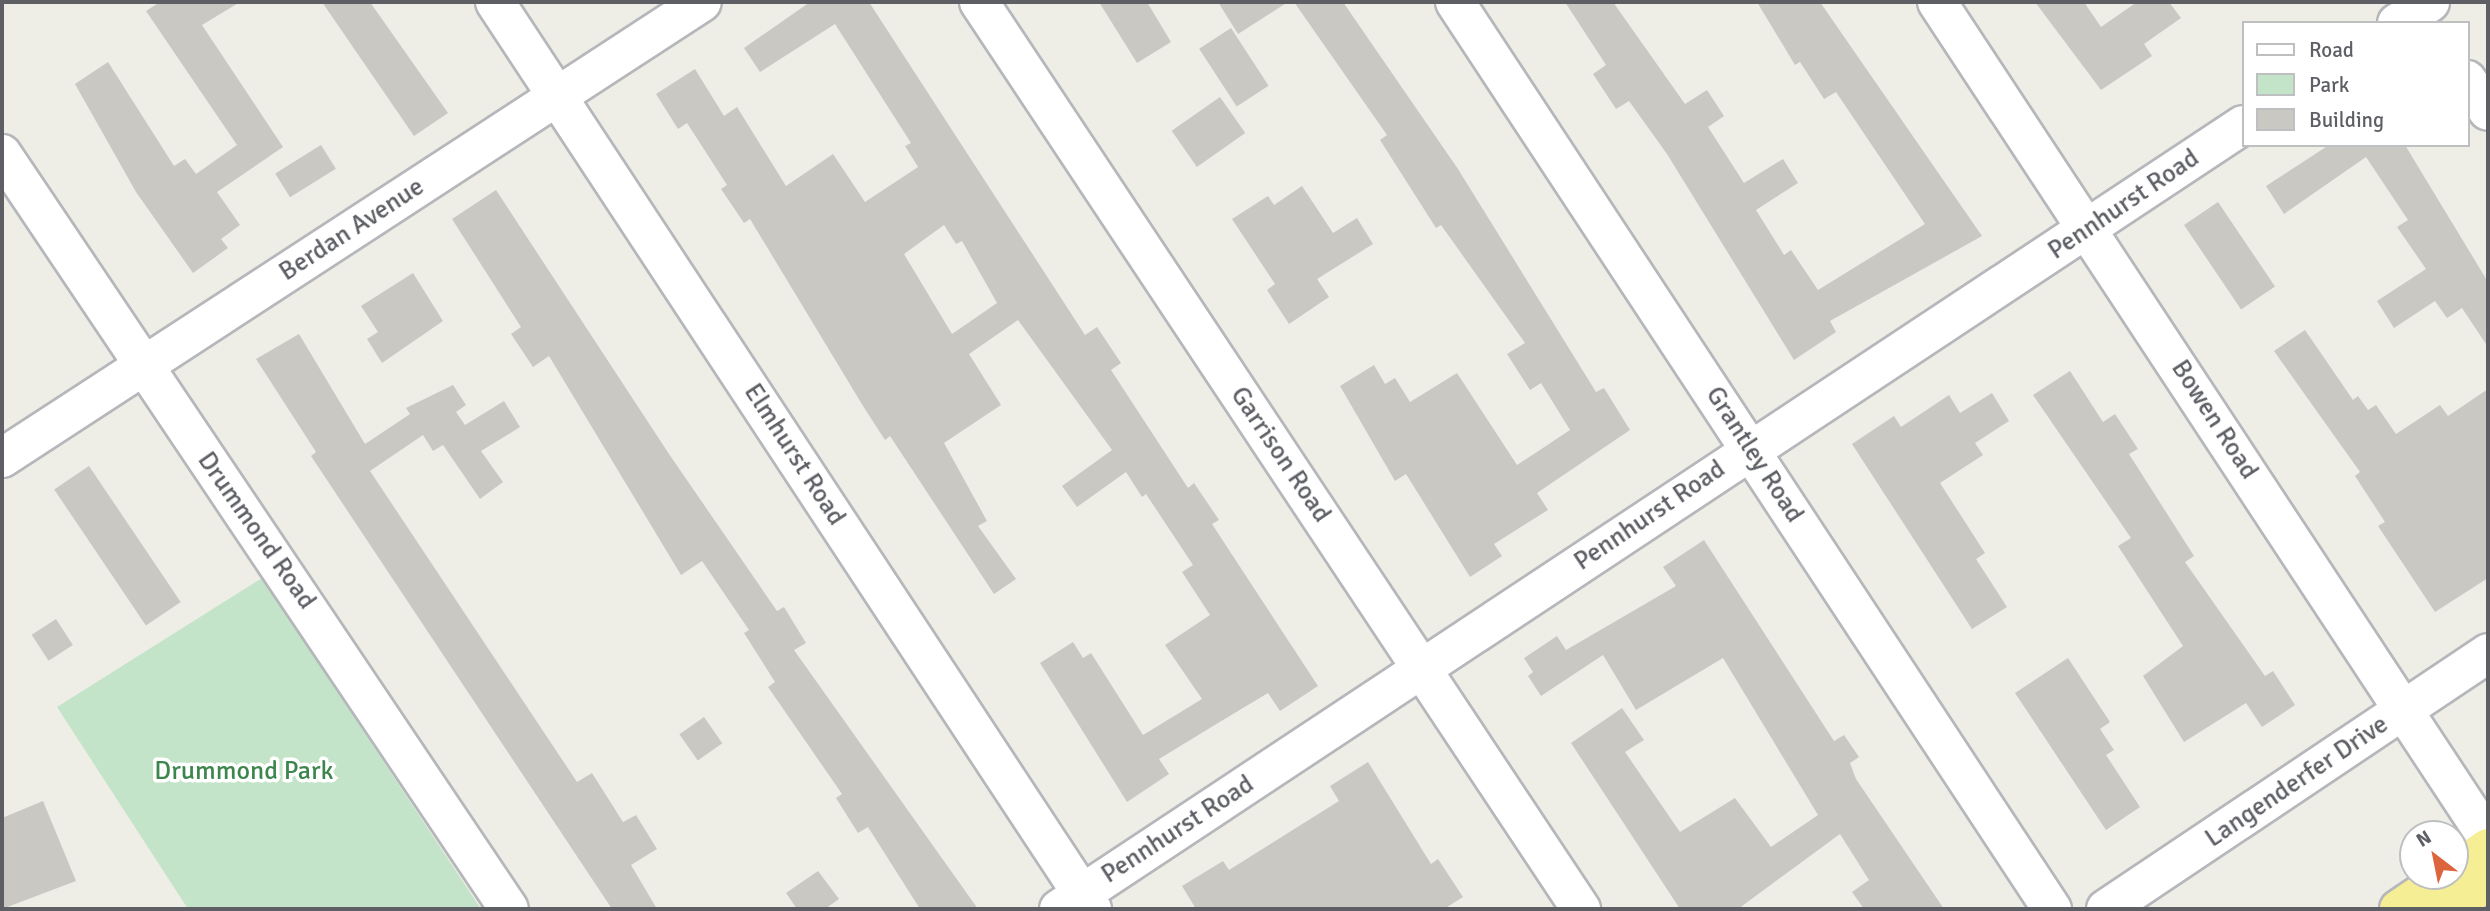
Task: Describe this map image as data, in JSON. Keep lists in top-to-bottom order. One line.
{"streets":{"street":["Pennhurst Road","Berdan Avenue","Bowen Road","Elmhurst Road","Garrison Road","Grantley Road","Drummond Road","Langenderfer Drive"]},"crossings":[["Pennhurst Road","Bowen Road"],["Pennhurst Road","Elmhurst Road"],["Pennhurst Road","Garrison Road"],["Pennhurst Road","Grantley Road"],["Berdan Avenue","Elmhurst Road"],["Berdan Avenue","Drummond Road"],["Bowen Road","Langenderfer Drive"]],"parks":["Drummond Park"],"legend":["Road","Park","Building"],"north":"top left"}
